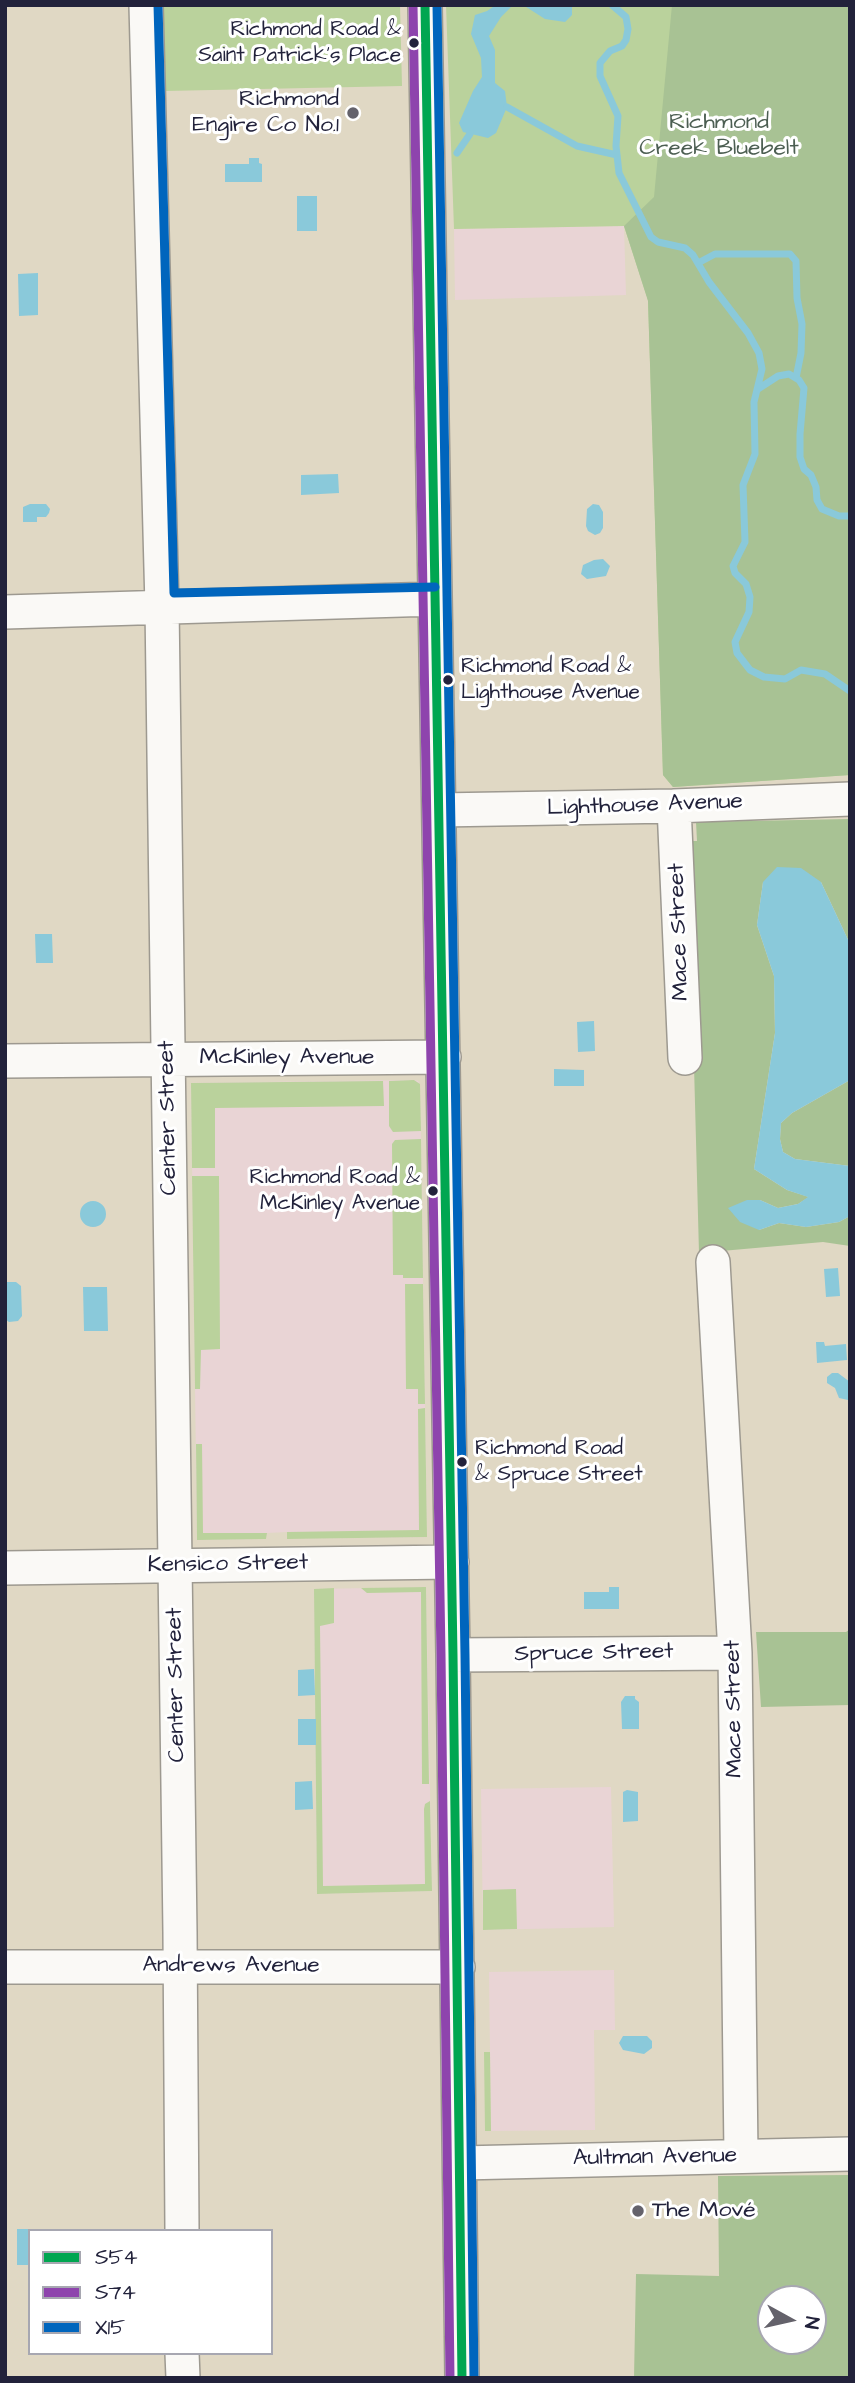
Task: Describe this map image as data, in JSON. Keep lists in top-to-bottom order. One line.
{"streets":{"street":["Lighthouse Avenue","Mace Street","McKinley Avenue","Center Street","Kensico Street","Spruce Street","Andrews Avenue","Aultman Avenue"]},"crossings":[["Lighthouse Avenue","Mace Street"],["Mace Street","Spruce Street"],["Mace Street","Aultman Avenue"],["McKinley Avenue","Center Street"],["Center Street","Kensico Street"],["Center Street","Andrews Avenue"]],"parks":["Richmond Creek Bluebelt"],"places":["Richmond Road & Saint Patrick’s Place","Richmond Engire Co No.1","Richmond Road & Lighthouse Avenue","Richmond Road & McKinley Avenue","Richmond Road & Spruce Street","The Mové"],"lines":["transit line S54","transit line S74","transit line X15"],"legend":["S54","S74","X15"],"north":"right"}
